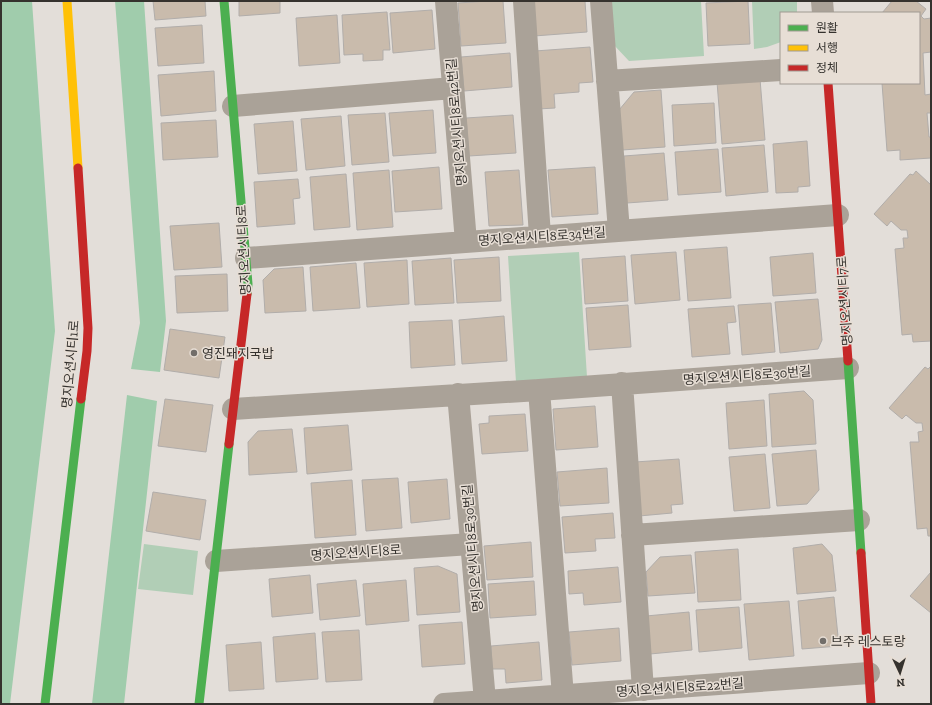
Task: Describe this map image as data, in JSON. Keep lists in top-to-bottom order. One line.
{"streets":{"street":["명지오션시티8로42번길","명지오션시티8로34번길","명지오션시티8로","명지오션시티7로","명지오션시티1로","명지오션시티8로30번길","명지오션시티8로22번길"]},"crossings":[["명지오션시티8로42번길","명지오션시티8로34번길"],["명지오션시티8로34번길","명지오션시티8로"],["명지오션시티8로34번길","명지오션시티7로"],["명지오션시티8로","명지오션시티8로30번길"],["명지오션시티7로","명지오션시티8로30번길"],["명지오션시티7로","명지오션시티8로22번길"],["명지오션시티8로30번길","명지오션시티8로22번길"]],"places":["영진돼지국밥","브주 레스토랑"],"legend":["원활","서행","정체"],"north":"bottom"}
